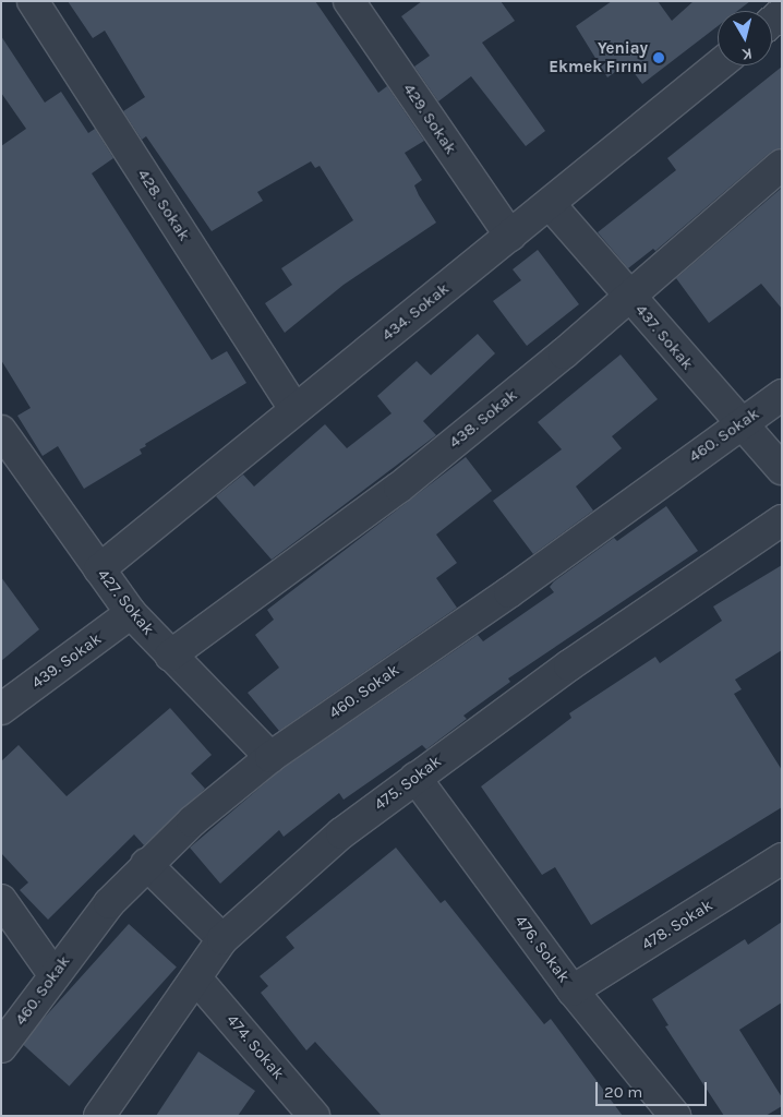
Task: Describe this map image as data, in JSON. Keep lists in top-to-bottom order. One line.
{"streets":{"street":["429. Sokak","428. Sokak","434. Sokak","437. Sokak","438. Sokak","460. Sokak","427. Sokak","439. Sokak","475. Sokak","478. Sokak","476. Sokak","474. Sokak"]},"crossings":[["429. Sokak","434. Sokak"],["428. Sokak","434. Sokak"],["434. Sokak","437. Sokak"],["434. Sokak","427. Sokak"],["437. Sokak","438. Sokak"],["437. Sokak","460. Sokak"],["438. Sokak","427. Sokak"],["460. Sokak","427. Sokak"],["427. Sokak","439. Sokak"],["475. Sokak","476. Sokak"],["475. Sokak","474. Sokak"],["478. Sokak","476. Sokak"]],"places":["Yeniay Ekmek Fırını"],"scale_bar":"20 m","north":"bottom"}
